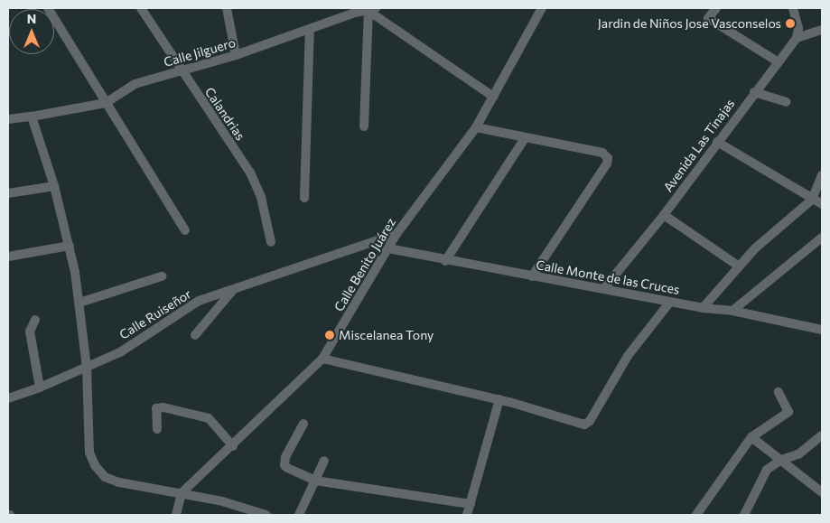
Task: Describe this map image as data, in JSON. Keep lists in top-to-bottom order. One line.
{"streets":{"street":["Calle Jilguero","Calandrias","Avenida Las Tinajas","Calle Benito Juárez","Calle Monte de las Cruces","Calle Ruiseñor"]},"crossings":[["Calle Jilguero","Calandrias"],["Avenida Las Tinajas","Calle Monte de las Cruces"],["Calle Benito Juárez","Calle Monte de las Cruces"],["Calle Benito Juárez","Calle Ruiseñor"]],"places":["Jardin de Niños Jose Vasconselos","Miscelanea Tony"],"north":"top"}
